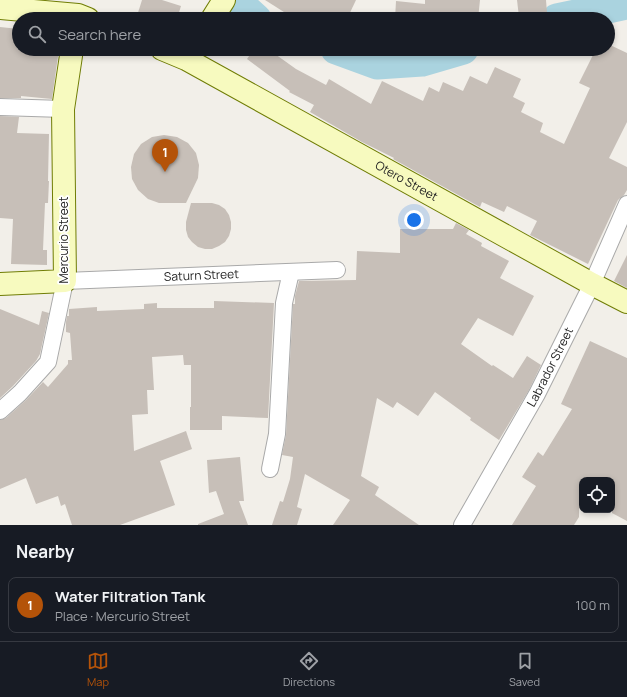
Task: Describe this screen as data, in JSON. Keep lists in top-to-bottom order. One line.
{"streets":{"main road":["Otero Street","Mercurio Street"],"street":["Saturn Street","Labrador Street"]},"crossings":[["Otero Street","Labrador Street"],["Mercurio Street","Saturn Street"]],"page":{"search":"Search here","pins":"1","heading":"Nearby","list":[{"mark":"1","name":"Water Filtration Tank","note":"Place · Mercurio Street","value":"100 m"}],"nav":["Map","Directions","Saved"]}}
